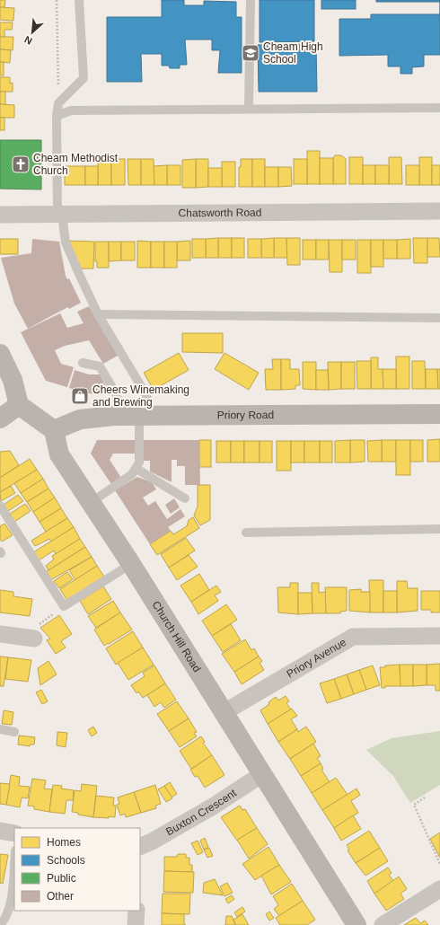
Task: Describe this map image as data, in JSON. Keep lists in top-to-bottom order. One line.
{"streets":{"street":["Chatsworth Road","Priory Road","Church Hill Road","Priory Avenue","Buxton Crescent"]},"crossings":[["Priory Road","Church Hill Road"],["Church Hill Road","Priory Avenue"],["Church Hill Road","Buxton Crescent"]],"places":{"school or university":["Cheam High School"],"church":["Cheam Methodist Church"],"shop":["Cheers Winemaking and Brewing"]},"legend":["Homes","Schools","Public","Other"],"north":"bottom left"}
